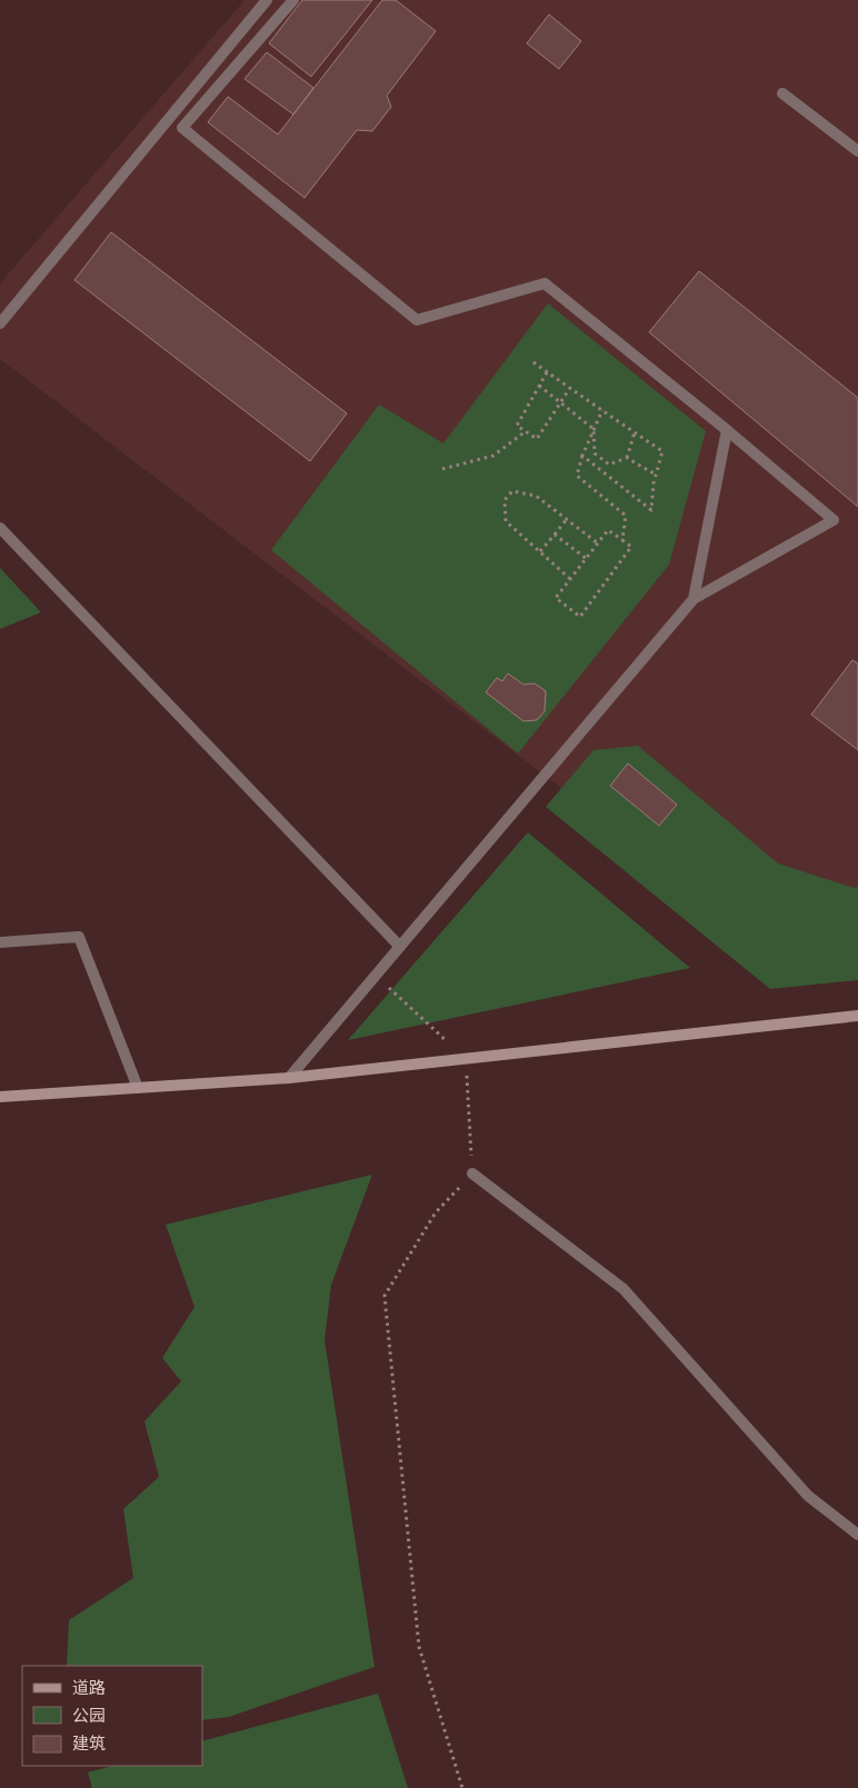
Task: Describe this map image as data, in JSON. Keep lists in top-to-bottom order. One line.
{"legend":["道路","公园","建筑"]}
